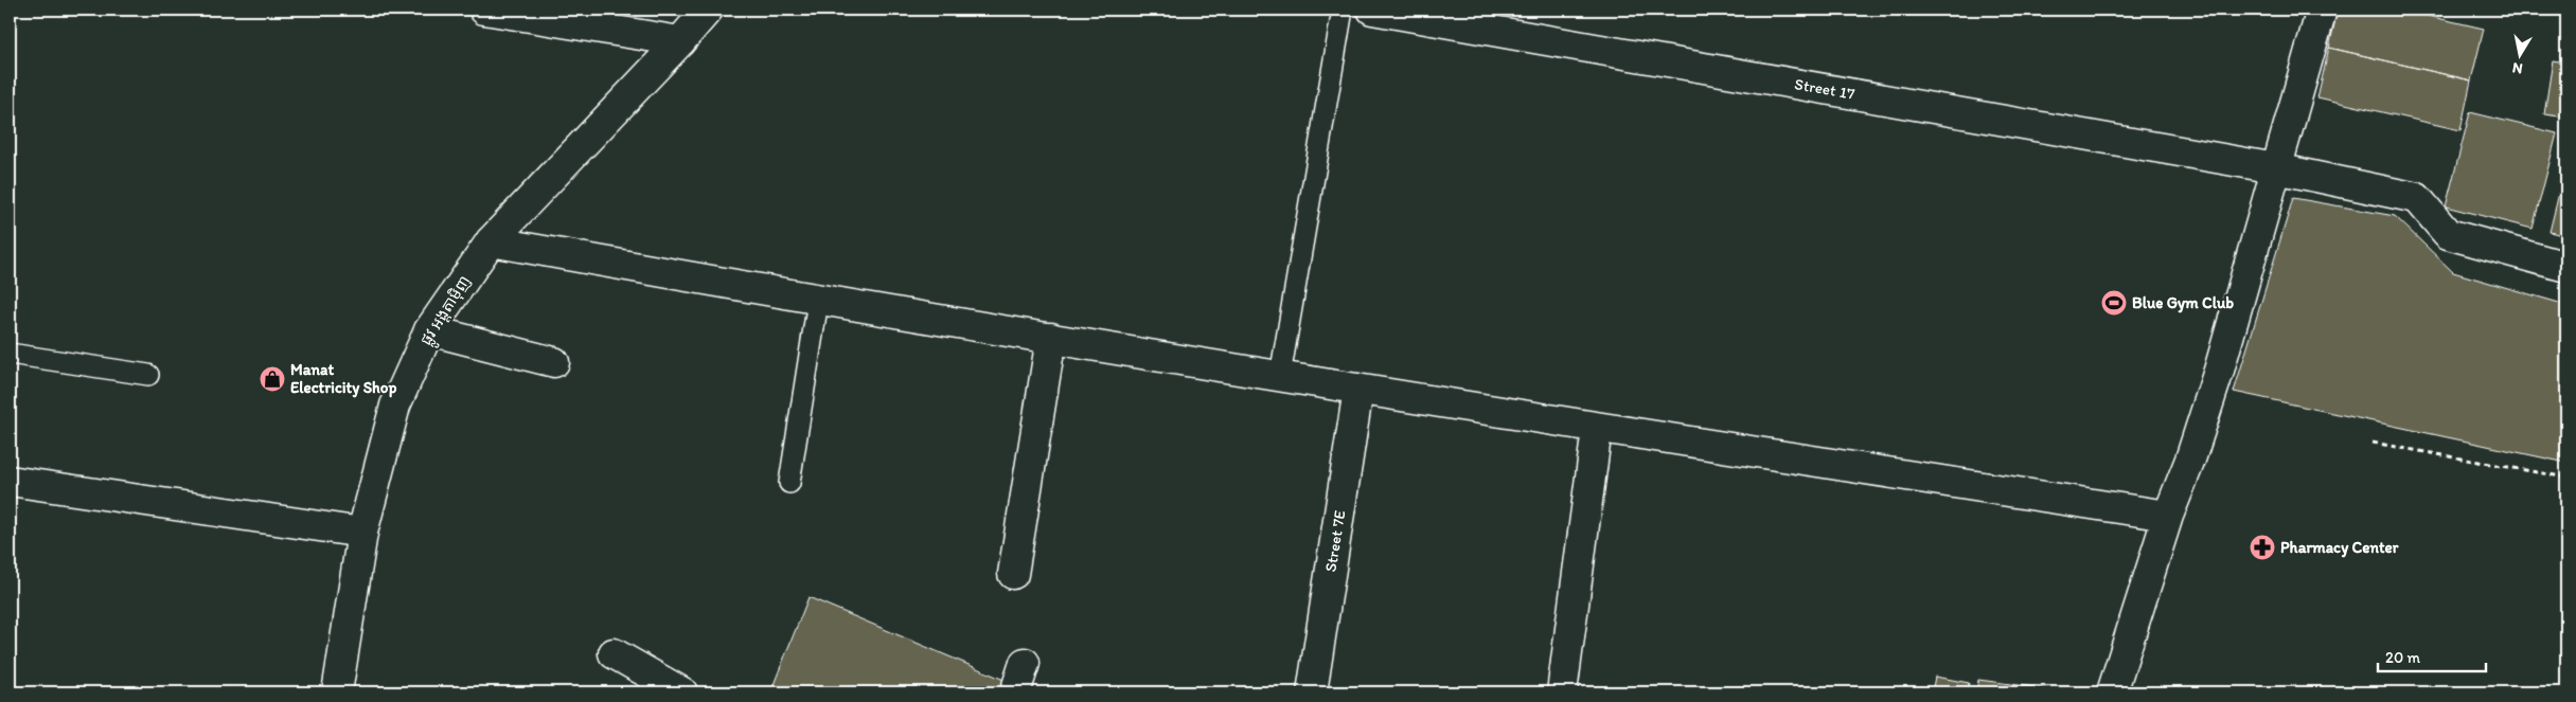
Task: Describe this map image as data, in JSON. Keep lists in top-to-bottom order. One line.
{"streets":{"street":["Street 17","ផ្លូវ អង្តតាម៉ិញ","Street 7E"]},"places":{"sports":["Blue Gym Club"],"shop":["Manat Electricity Shop"],"pharmacy":["Pharmacy Center"]},"scale_bar":"20 m","north":"bottom"}
